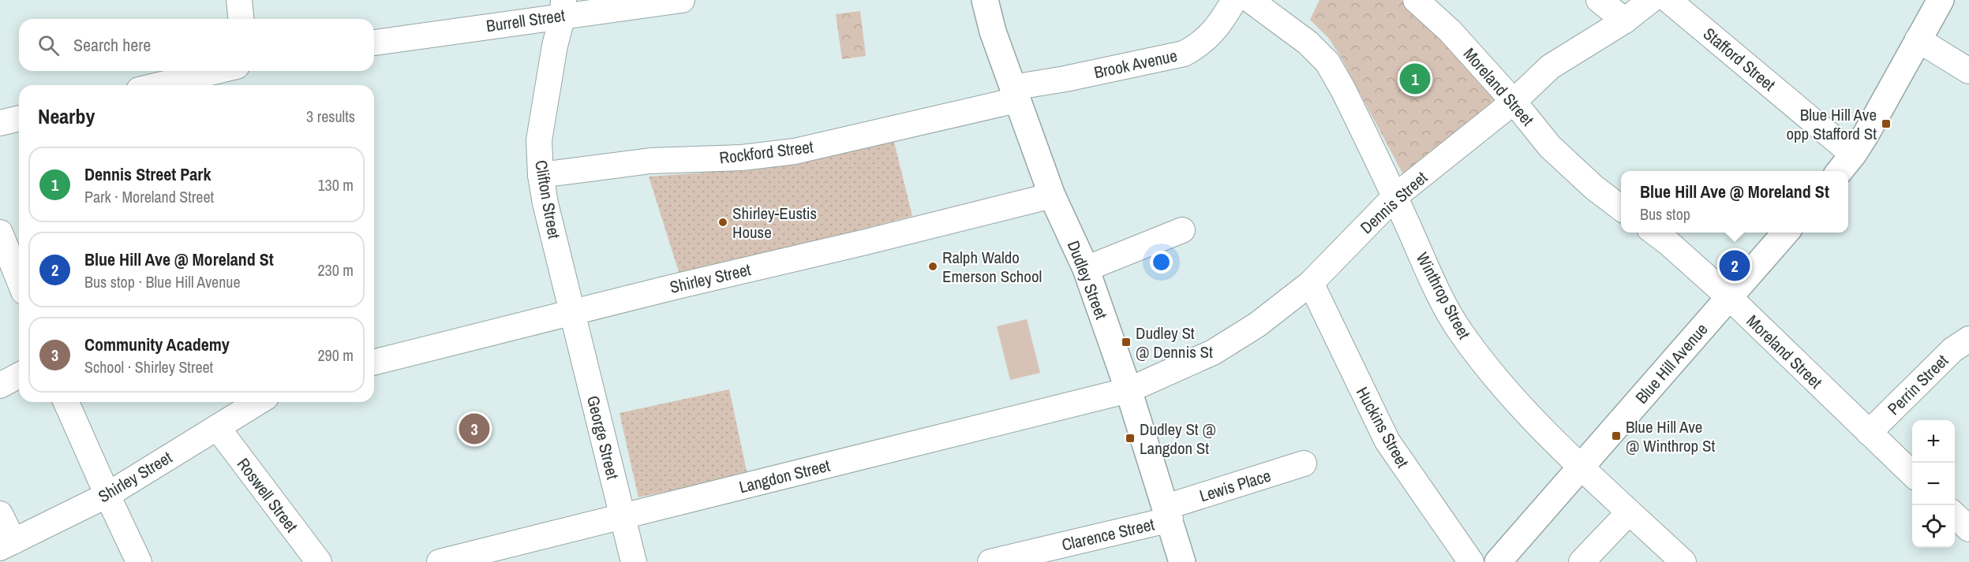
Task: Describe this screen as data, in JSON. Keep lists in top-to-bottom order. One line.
{"streets":{"main road":["Dudley Street","Blue Hill Avenue"],"street":["Burrell Street","Stafford Street","Brook Avenue","Moreland Street","Rockford Street","Clifton Street","Dennis Street","Shirley Street","Winthrop Street","Perrin Street","Huckins Street","George Street","Langdon Street","Lewis Place","Roswell Street","Clarence Street"]},"crossings":[["Burrell Street","Clifton Street"],["Brook Avenue","Rockford Street"],["Brook Avenue","Dudley Street"],["Moreland Street","Dennis Street"],["Moreland Street","Blue Hill Avenue"],["Moreland Street","Perrin Street"],["Rockford Street","Clifton Street"],["Rockford Street","Dudley Street"],["Clifton Street","Shirley Street"],["Clifton Street","George Street"],["Dennis Street","Dudley Street"],["Dennis Street","Winthrop Street"],["Dennis Street","Huckins Street"],["Dennis Street","Langdon Street"],["Shirley Street","Dudley Street"],["Shirley Street","George Street"],["Shirley Street","Roswell Street"],["Dudley Street","Langdon Street"],["Dudley Street","Lewis Place"],["Dudley Street","Clarence Street"],["Winthrop Street","Blue Hill Avenue"],["George Street","Langdon Street"],["Lewis Place","Clarence Street"]],"places":{"transit":["Blue Hill Ave opp Stafford St","Dudley St @ Dennis St","Blue Hill Ave @ Winthrop St","Dudley St @ Langdon St"],"other":["Shirley-Eustis House","Ralph Waldo Emerson School"]},"page":{"search":"Search here","pins":["1","2","3"],"heading":["Nearby","3 results"],"list":[{"mark":"1","name":"Dennis Street Park","note":"Park · Moreland Street","value":"130 m"},{"mark":"2","name":"Blue Hill Ave @ Moreland St","note":"Bus stop · Blue Hill Avenue","value":"230 m"},{"mark":"3","name":"Community Academy","note":"School · Shirley Street","value":"290 m"}],"popup":["Blue Hill Ave @ Moreland St","Bus stop"],"map_buttons":["+","−"]}}
